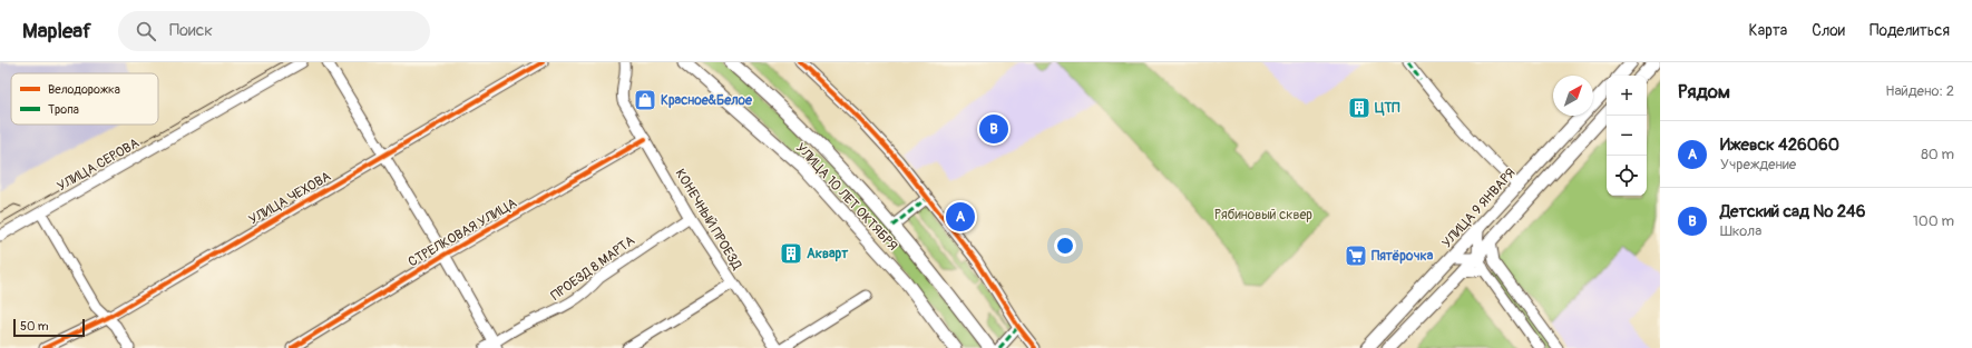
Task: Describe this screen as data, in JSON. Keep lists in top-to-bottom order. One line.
{"streets":{"main road":["УЛИЦА 10 ЛЕТ ОКТЯБРЯ","УЛИЦА 9 ЯНВАРЯ"],"street":["УЛИЦА СЕРОВА","УЛИЦА ЧЕХОВА","КОНЕЧНЫЙ ПРОЕЗД","СТРЕЛКОВАЯ УЛИЦА","ПРОЕЗД 8 МАРТА"]},"crossings":[["КОНЕЧНЫЙ ПРОЕЗД","СТРЕЛКОВАЯ УЛИЦА"],["КОНЕЧНЫЙ ПРОЕЗД","ПРОЕЗД 8 МАРТА"]],"parks":["Рябиновый сквер"],"places":{"shop":["Красное&Белое"],"building":["ЦТП","Акварт"],"supermarket":["Пятёрочка"]},"legend":["Велодорожка","Тропа"],"scale_bar":"50 m","north":"top right","page":{"header":"Mapleaf","search":"Поиск","nav":["Карта","Слои","Поделиться"],"heading":["Рядом","Найдено: 2"],"map_buttons":["+","−"],"pins":["B","A"],"list":[{"mark":"A","name":"Ижевск 426060","note":"Учреждение","value":"80 m"},{"mark":"B","name":"Детский сад № 246","note":"Школа","value":"100 m"}],"scale":"50 m"}}
